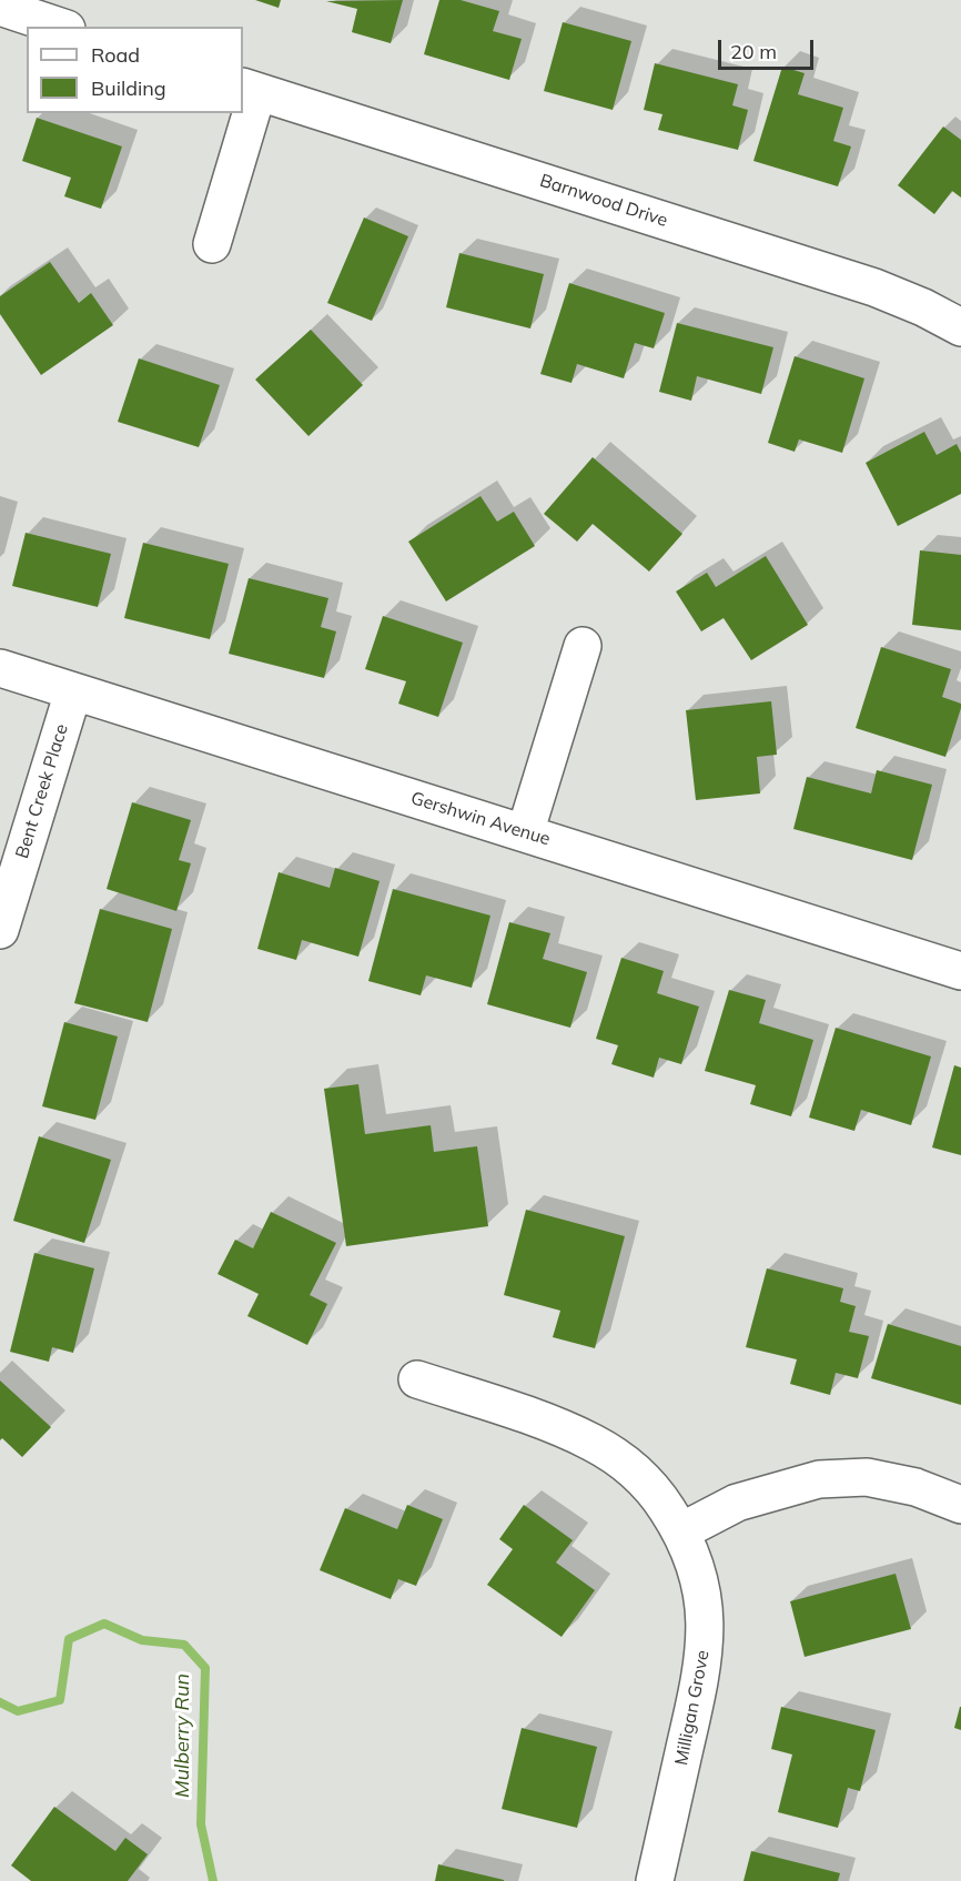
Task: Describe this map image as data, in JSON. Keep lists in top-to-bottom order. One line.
{"streets":{"street":["Barnwood Drive","Bent Creek Place","Gershwin Avenue","Milligan Grove"]},"crossings":[["Bent Creek Place","Gershwin Avenue"]],"water":["Mulberry Run"],"legend":["Road","Building"],"scale_bar":"20 m"}
